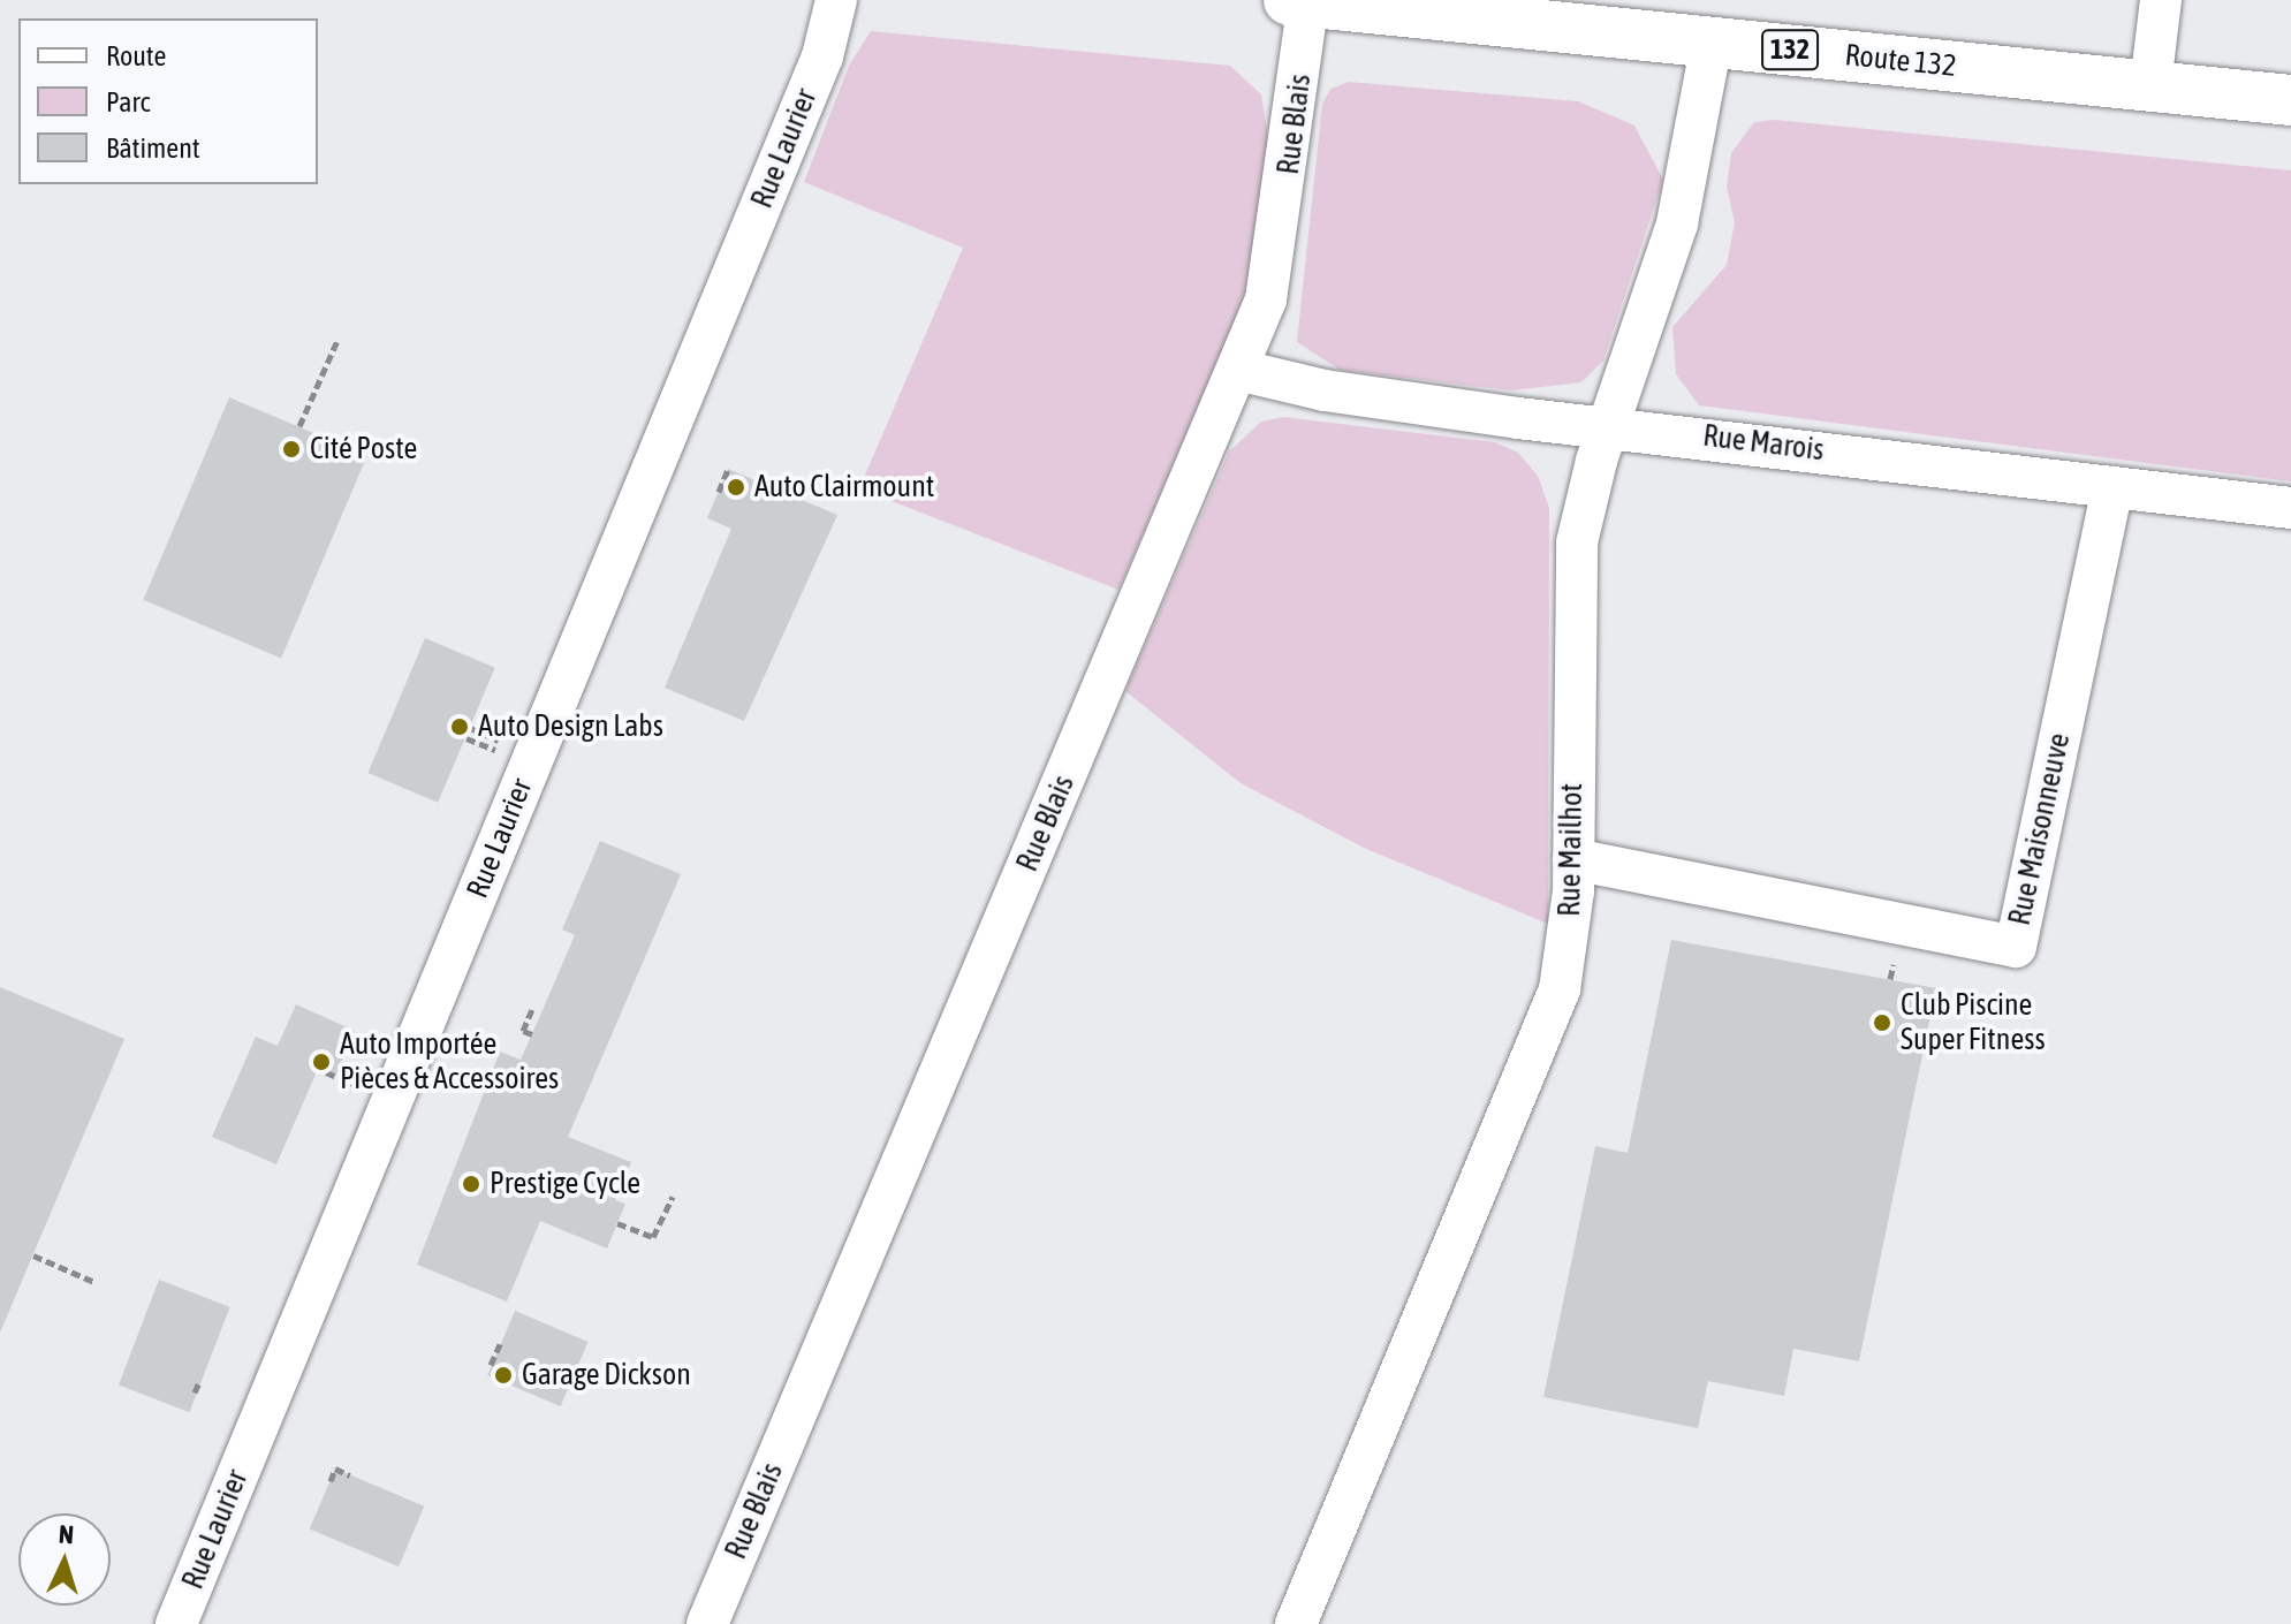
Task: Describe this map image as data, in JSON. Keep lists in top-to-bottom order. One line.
{"streets":{"highway":["132","Route 132"],"street":["Rue Blais","Rue Laurier","Rue Marois","Rue Maisonneuve","Rue Mailhot"]},"crossings":[["Route 132","Rue Blais"],["Route 132","Rue Mailhot"],["Rue Blais","Rue Marois"],["Rue Marois","Rue Maisonneuve"],["Rue Marois","Rue Mailhot"],["Rue Maisonneuve","Rue Mailhot"]],"places":["Cité Poste","Auto Clairmount","Auto Design Labs","Club Piscine Super Fitness","Auto Importée Pièces & Accessoires","Prestige Cycle","Garage Dickson"],"legend":["Route","Parc","Bâtiment"],"north":"top"}
